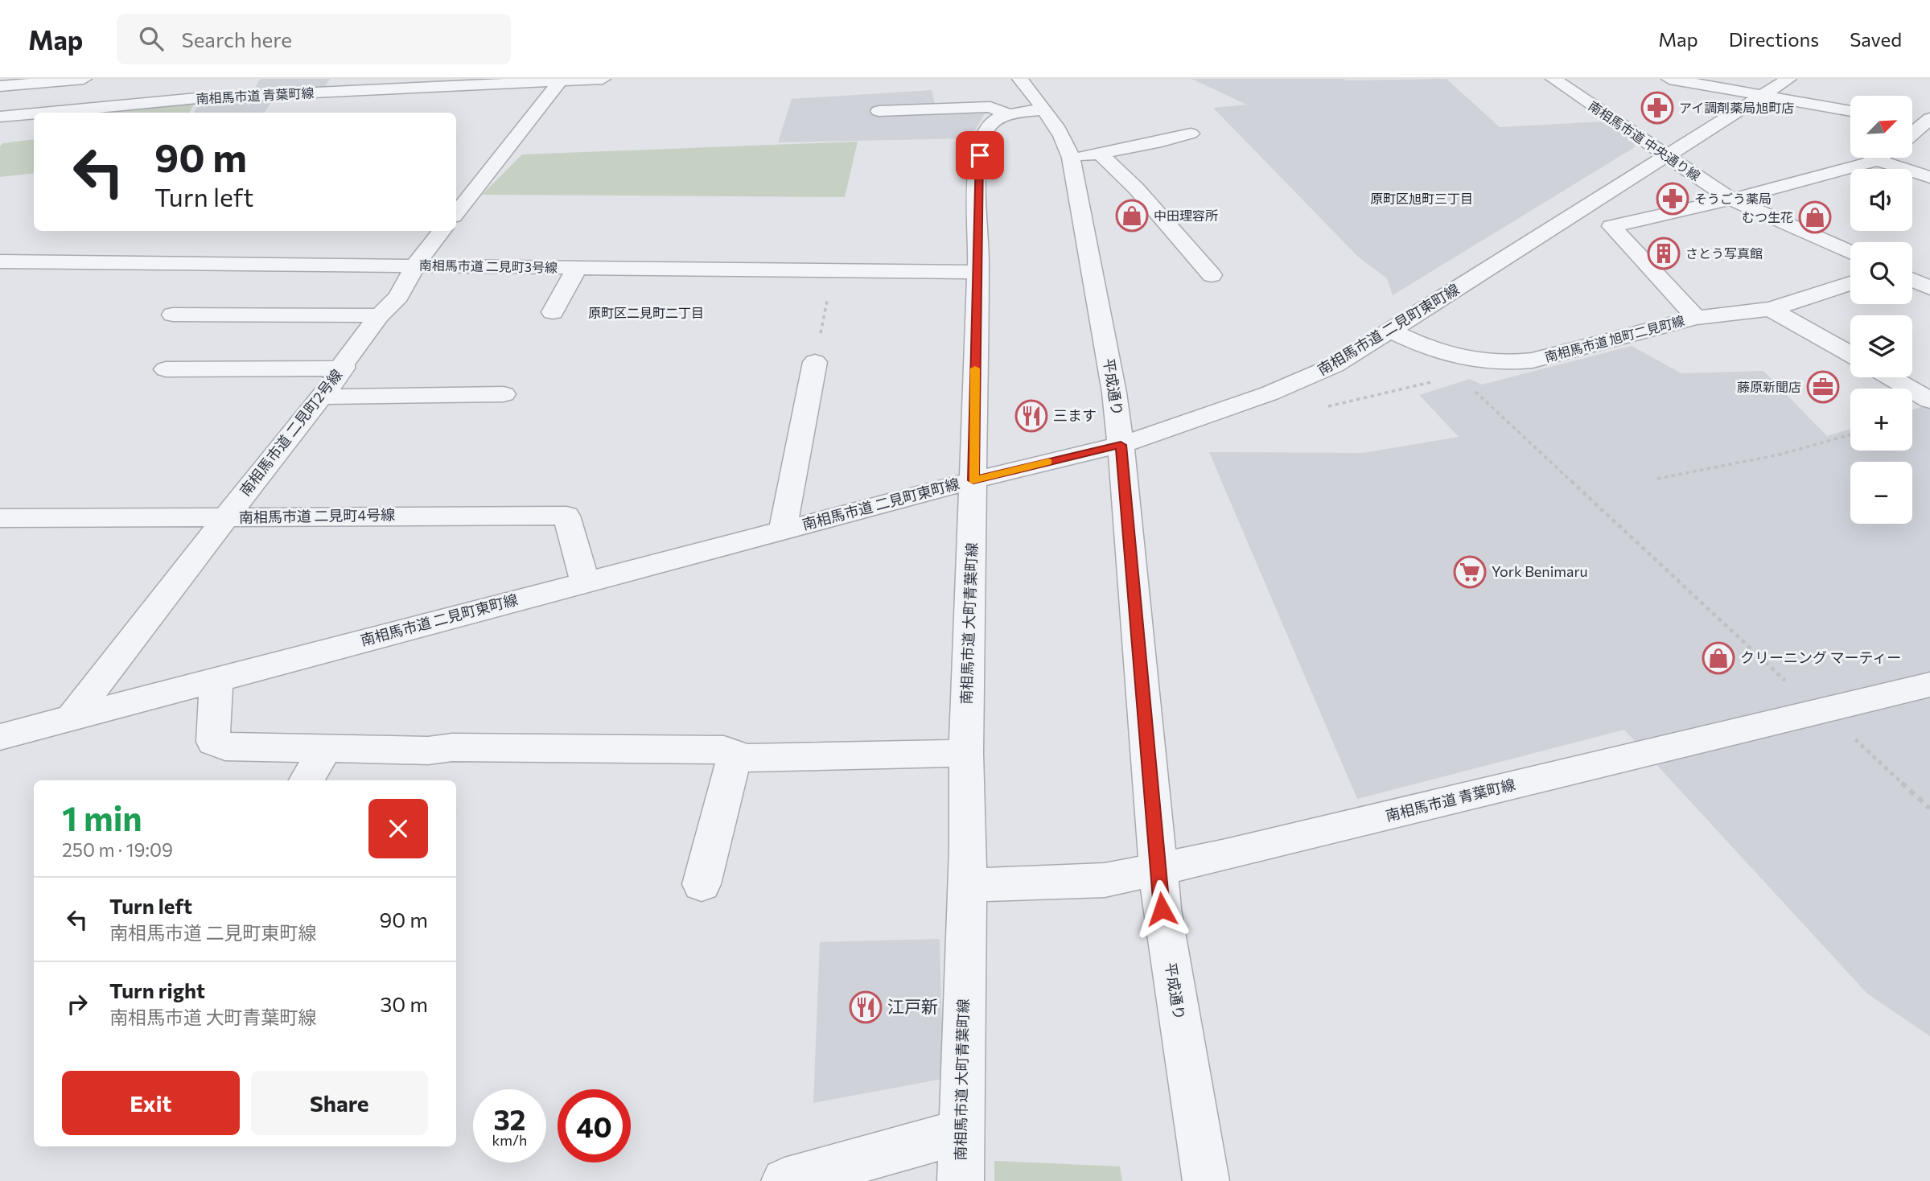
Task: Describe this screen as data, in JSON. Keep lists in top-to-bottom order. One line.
{"streets":{"street":["南相馬市道 青葉町線","南相馬市道 中央通り線","南相馬市道 二見町3号線","南相馬市道 二見町東町線","南相馬市道 旭町二見町線","平成通り","南相馬市道 二見町2号線","南相馬市道 二見町4号線","南相馬市道 大町青葉町線"]},"crossings":[["南相馬市道 青葉町線","平成通り"],["南相馬市道 青葉町線","南相馬市道 大町青葉町線"],["南相馬市道 中央通り線","南相馬市道 二見町東町線"],["南相馬市道 二見町3号線","南相馬市道 二見町2号線"],["南相馬市道 二見町3号線","南相馬市道 大町青葉町線"],["南相馬市道 二見町東町線","南相馬市道 旭町二見町線"],["南相馬市道 二見町東町線","平成通り"],["南相馬市道 二見町東町線","南相馬市道 二見町2号線"],["南相馬市道 二見町東町線","南相馬市道 二見町4号線"],["南相馬市道 二見町東町線","南相馬市道 大町青葉町線"],["平成通り","南相馬市道 大町青葉町線"],["南相馬市道 二見町2号線","南相馬市道 二見町4号線"]],"districts":["原町区旭町三丁目","原町区二見町二丁目"],"places":{"pharmacy":["アイ調剤薬局旭町店","そうごう薬局"],"shop":["中田理容所","むつ生花","クリーニング マーティー"],"building":["さとう写真館"],"office":["藤原新聞店"],"restaurant":["三ます","江戸新"],"supermarket":["York Benimaru"]},"north":"top right","page":{"header":"Map","search":"Search here","nav":["Map","Directions","Saved"],"map_buttons":["+","−"],"turn":["90 m","Turn left"],"heading":["1 min","250 m · 19:09"],"list":[{"name":"Turn left","note":"南相馬市道 二見町東町線","value":"90 m"},{"name":"Turn right","note":"南相馬市道 大町青葉町線","value":"30 m"}],"buttons":["Exit","Share"],"speed":"32 km/h","limit":"40"}}
